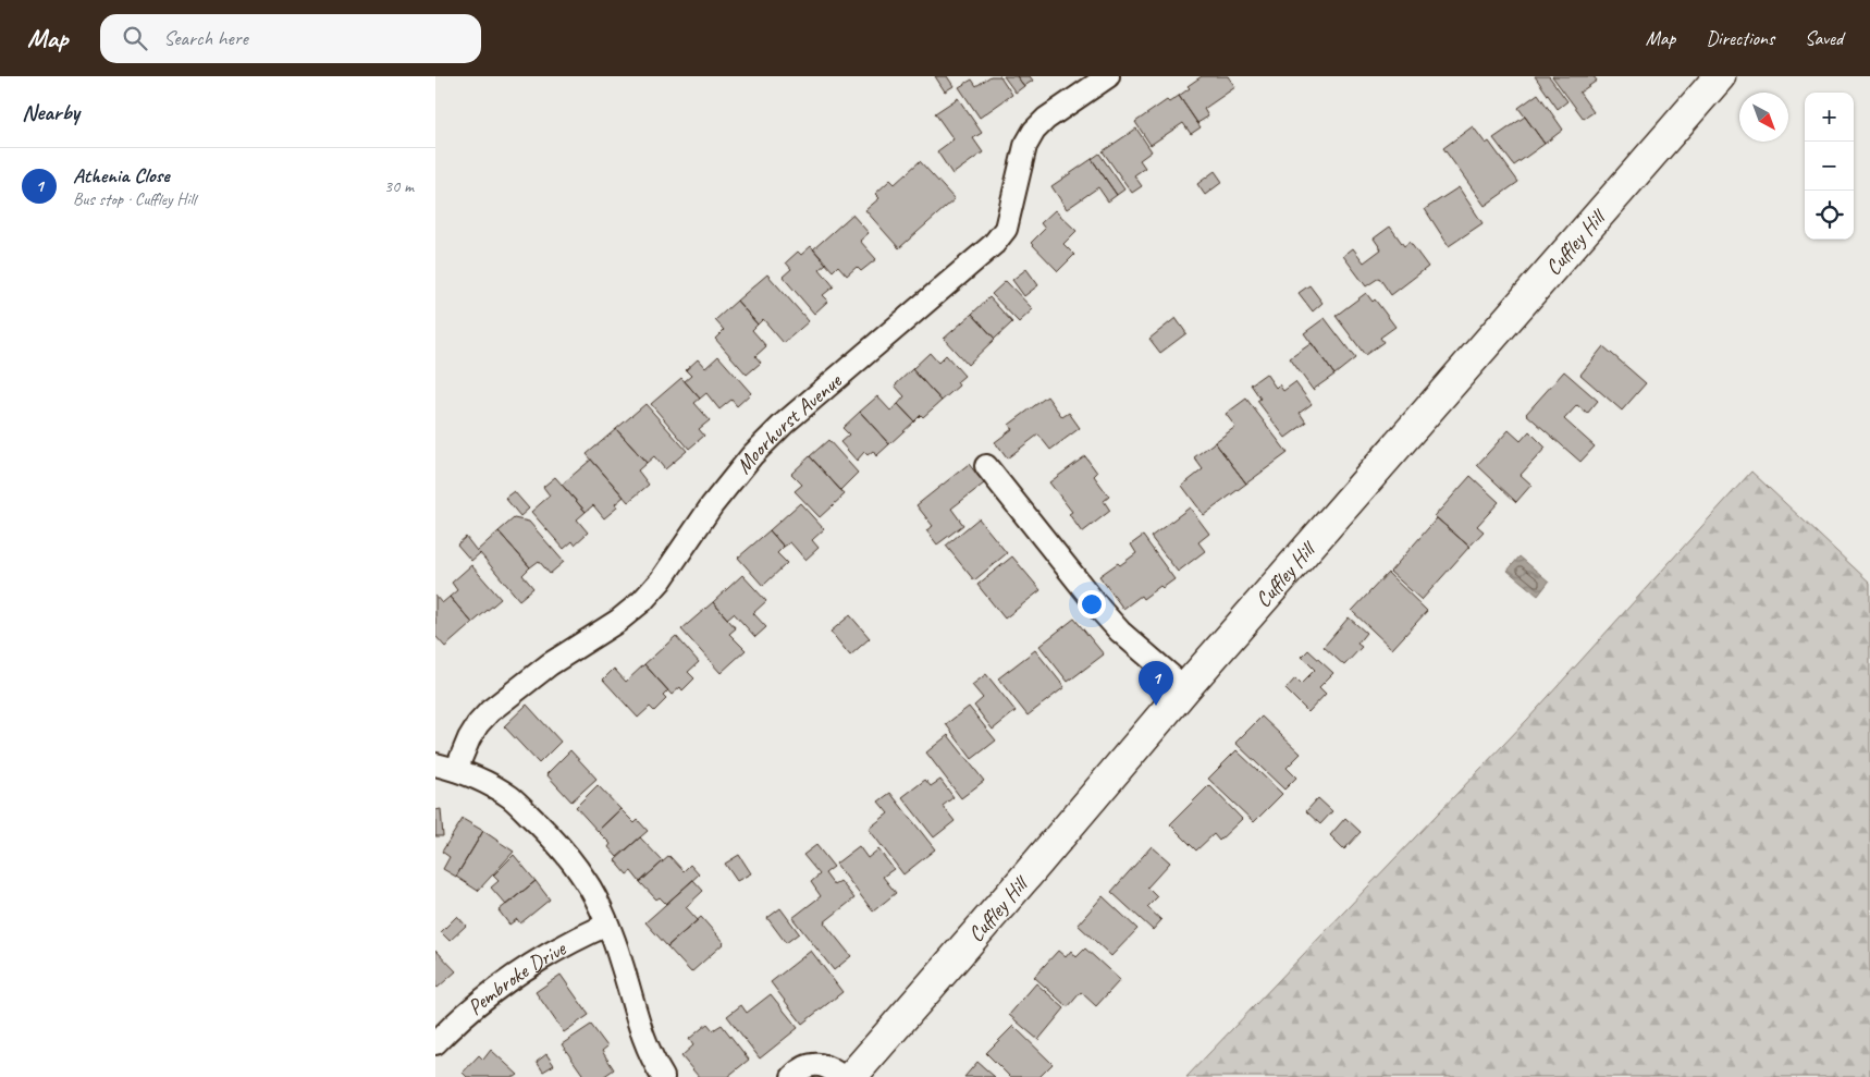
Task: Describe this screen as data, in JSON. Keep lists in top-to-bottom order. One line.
{"streets":{"main road":["Cuffley Hill"],"street":["Moorhurst Avenue","Pembroke Drive"]},"north":"bottom right","page":{"header":"Map","search":"Search here","nav":["Map","Directions","Saved"],"heading":"Nearby","map_buttons":["+","−"],"list":[{"mark":"1","name":"Athenia Close","note":"Bus stop · Cuffley Hill","value":"30 m"}],"pins":"1"}}
